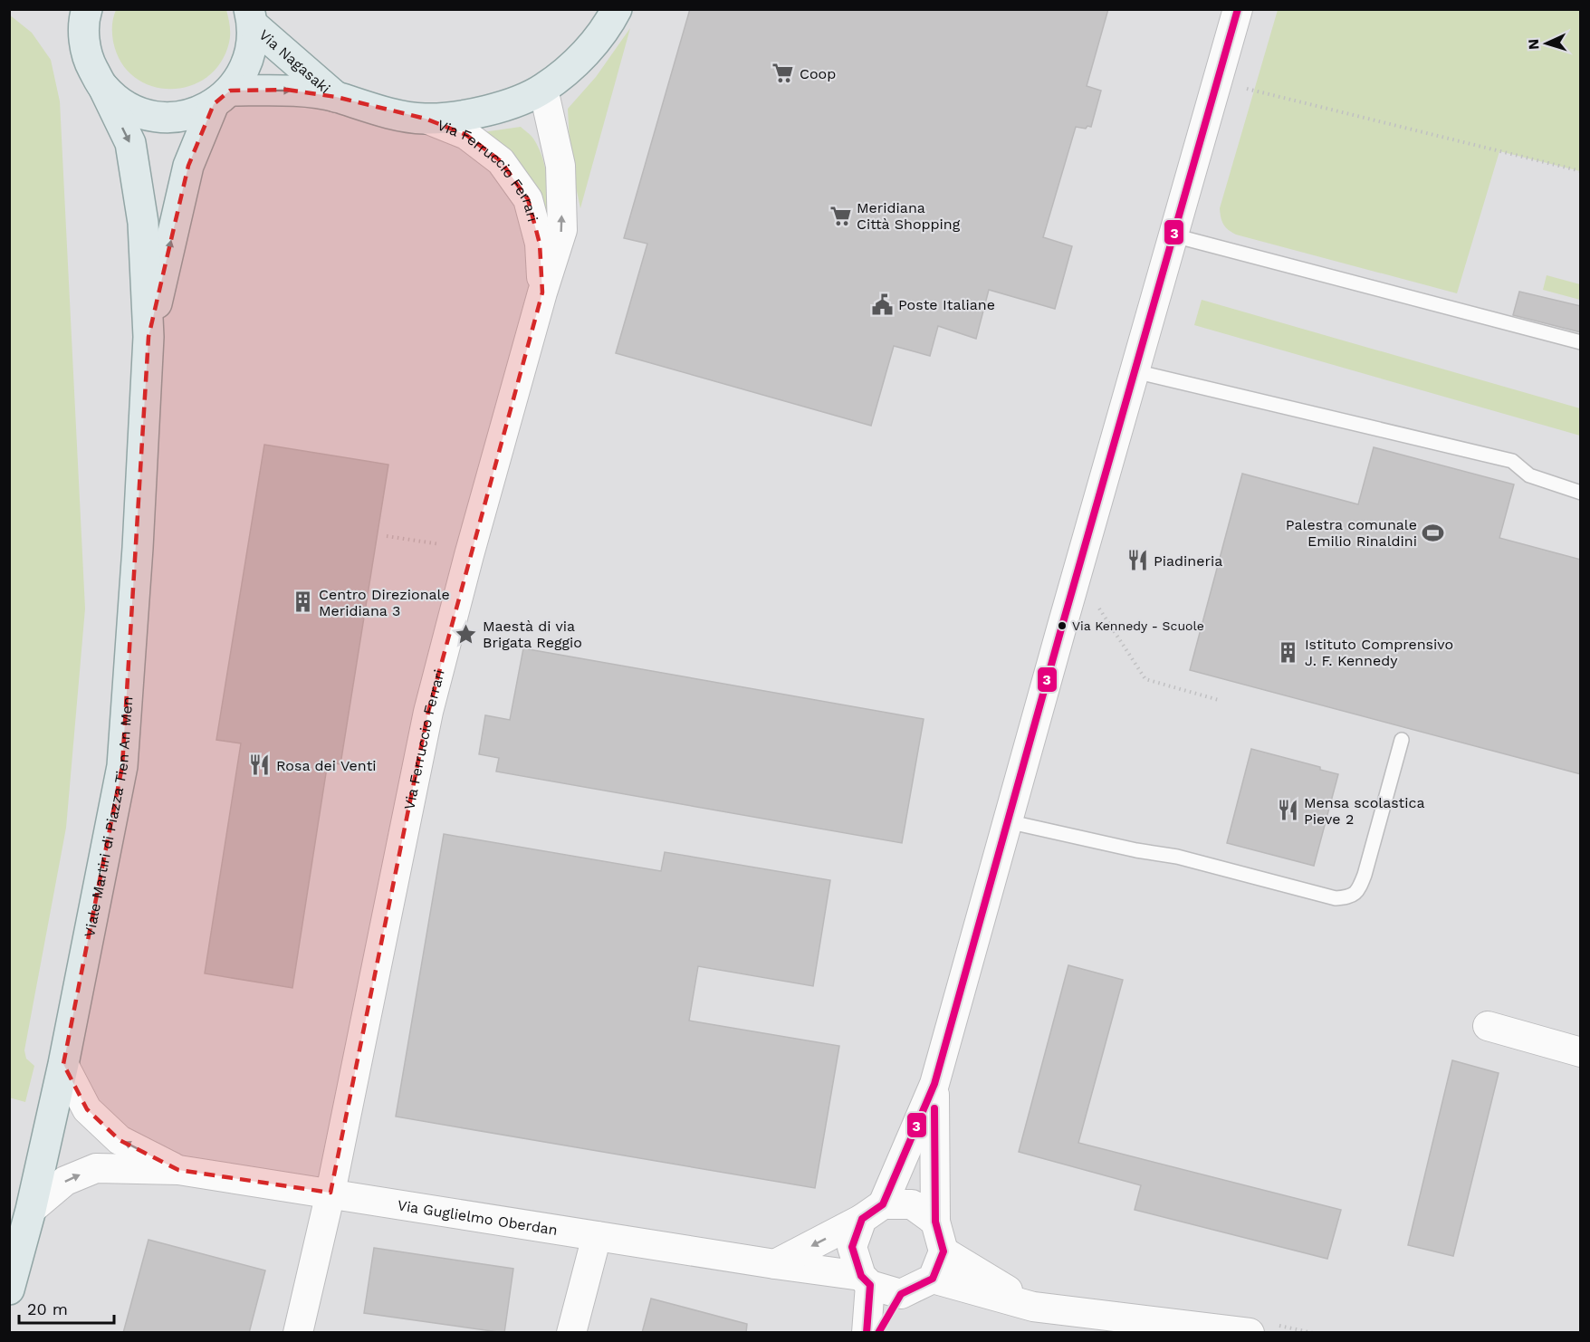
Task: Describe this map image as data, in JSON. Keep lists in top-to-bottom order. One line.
{"streets":{"main road":["Via Nagasaki","Via Ferruccio Ferrari","Viale Martiri di Piazza Tien An Men"],"street":["Via Guglielmo Oberdan"]},"crossings":[["Via Nagasaki","Via Ferruccio Ferrari"],["Via Nagasaki","Viale Martiri di Piazza Tien An Men"],["Via Ferruccio Ferrari","Via Guglielmo Oberdan"],["Viale Martiri di Piazza Tien An Men","Via Guglielmo Oberdan"]],"one_way":["Via Nagasaki"],"places":{"supermarket":["Coop","Meridiana Città Shopping"],"public building":["Poste Italiane"],"sports":["Palestra comunale Emilio Rinaldini"],"restaurant":["Piadineria","Rosa dei Venti","Mensa scolastica Pieve 2"],"building":["Centro Direzionale Meridiana 3","Istituto Comprensivo J. F. Kennedy"],"other":["Via Kennedy - Scuole"],"place":["Maestà di via Brigata Reggio"]},"lines":["transit line 3"],"scale_bar":"20 m","north":"left"}
